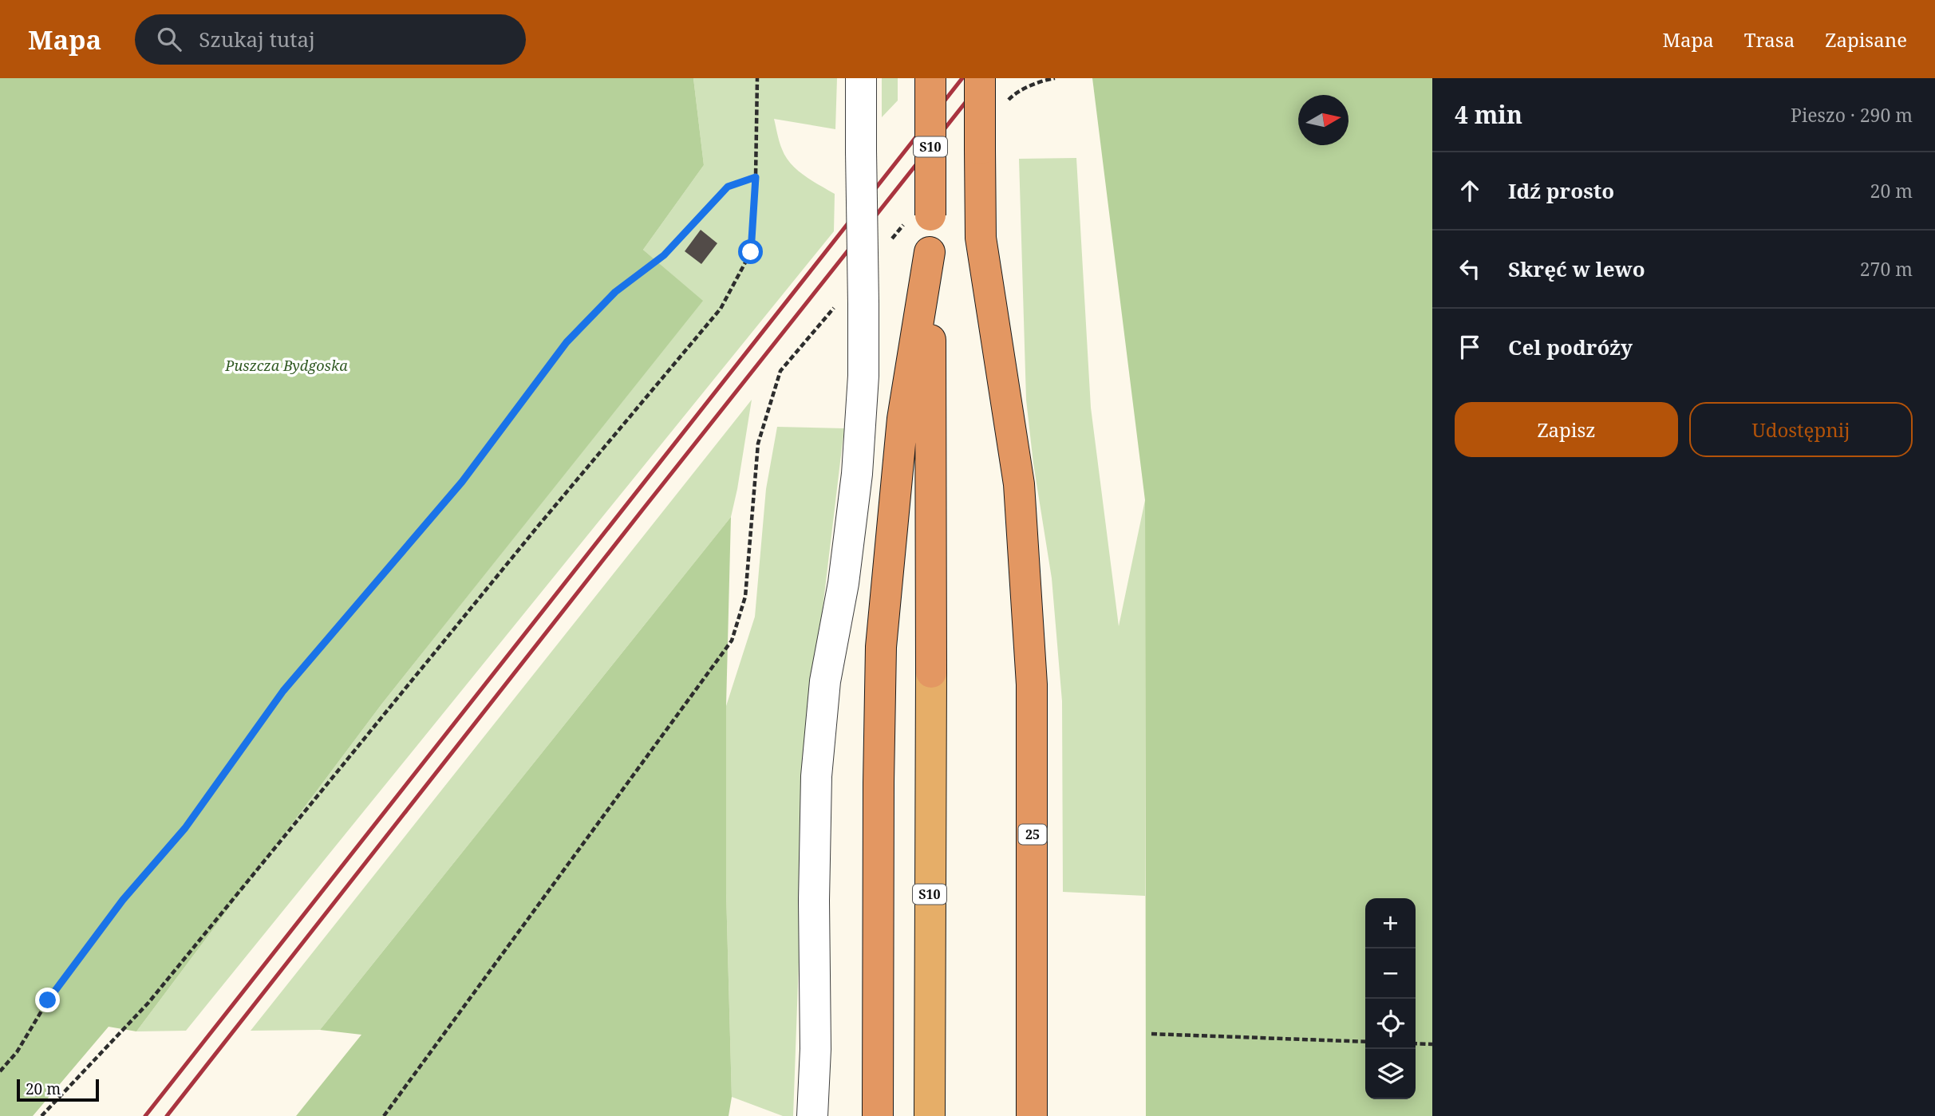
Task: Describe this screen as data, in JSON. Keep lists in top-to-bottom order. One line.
{"streets":{"highway":["S10","25"]},"parks":["Puszcza Bydgoska"],"scale_bar":"20 m","north":"right","page":{"header":"Mapa","search":"Szukaj tutaj","nav":["Mapa","Trasa","Zapisane"],"heading":["4 min","Pieszo · 290 m"],"list":[["Idź prosto","20 m"],["Skręć w lewo","270 m"],"Cel podróży"],"buttons":["Zapisz","Udostępnij"],"map_buttons":["+","−"],"scale":"20 m"}}
